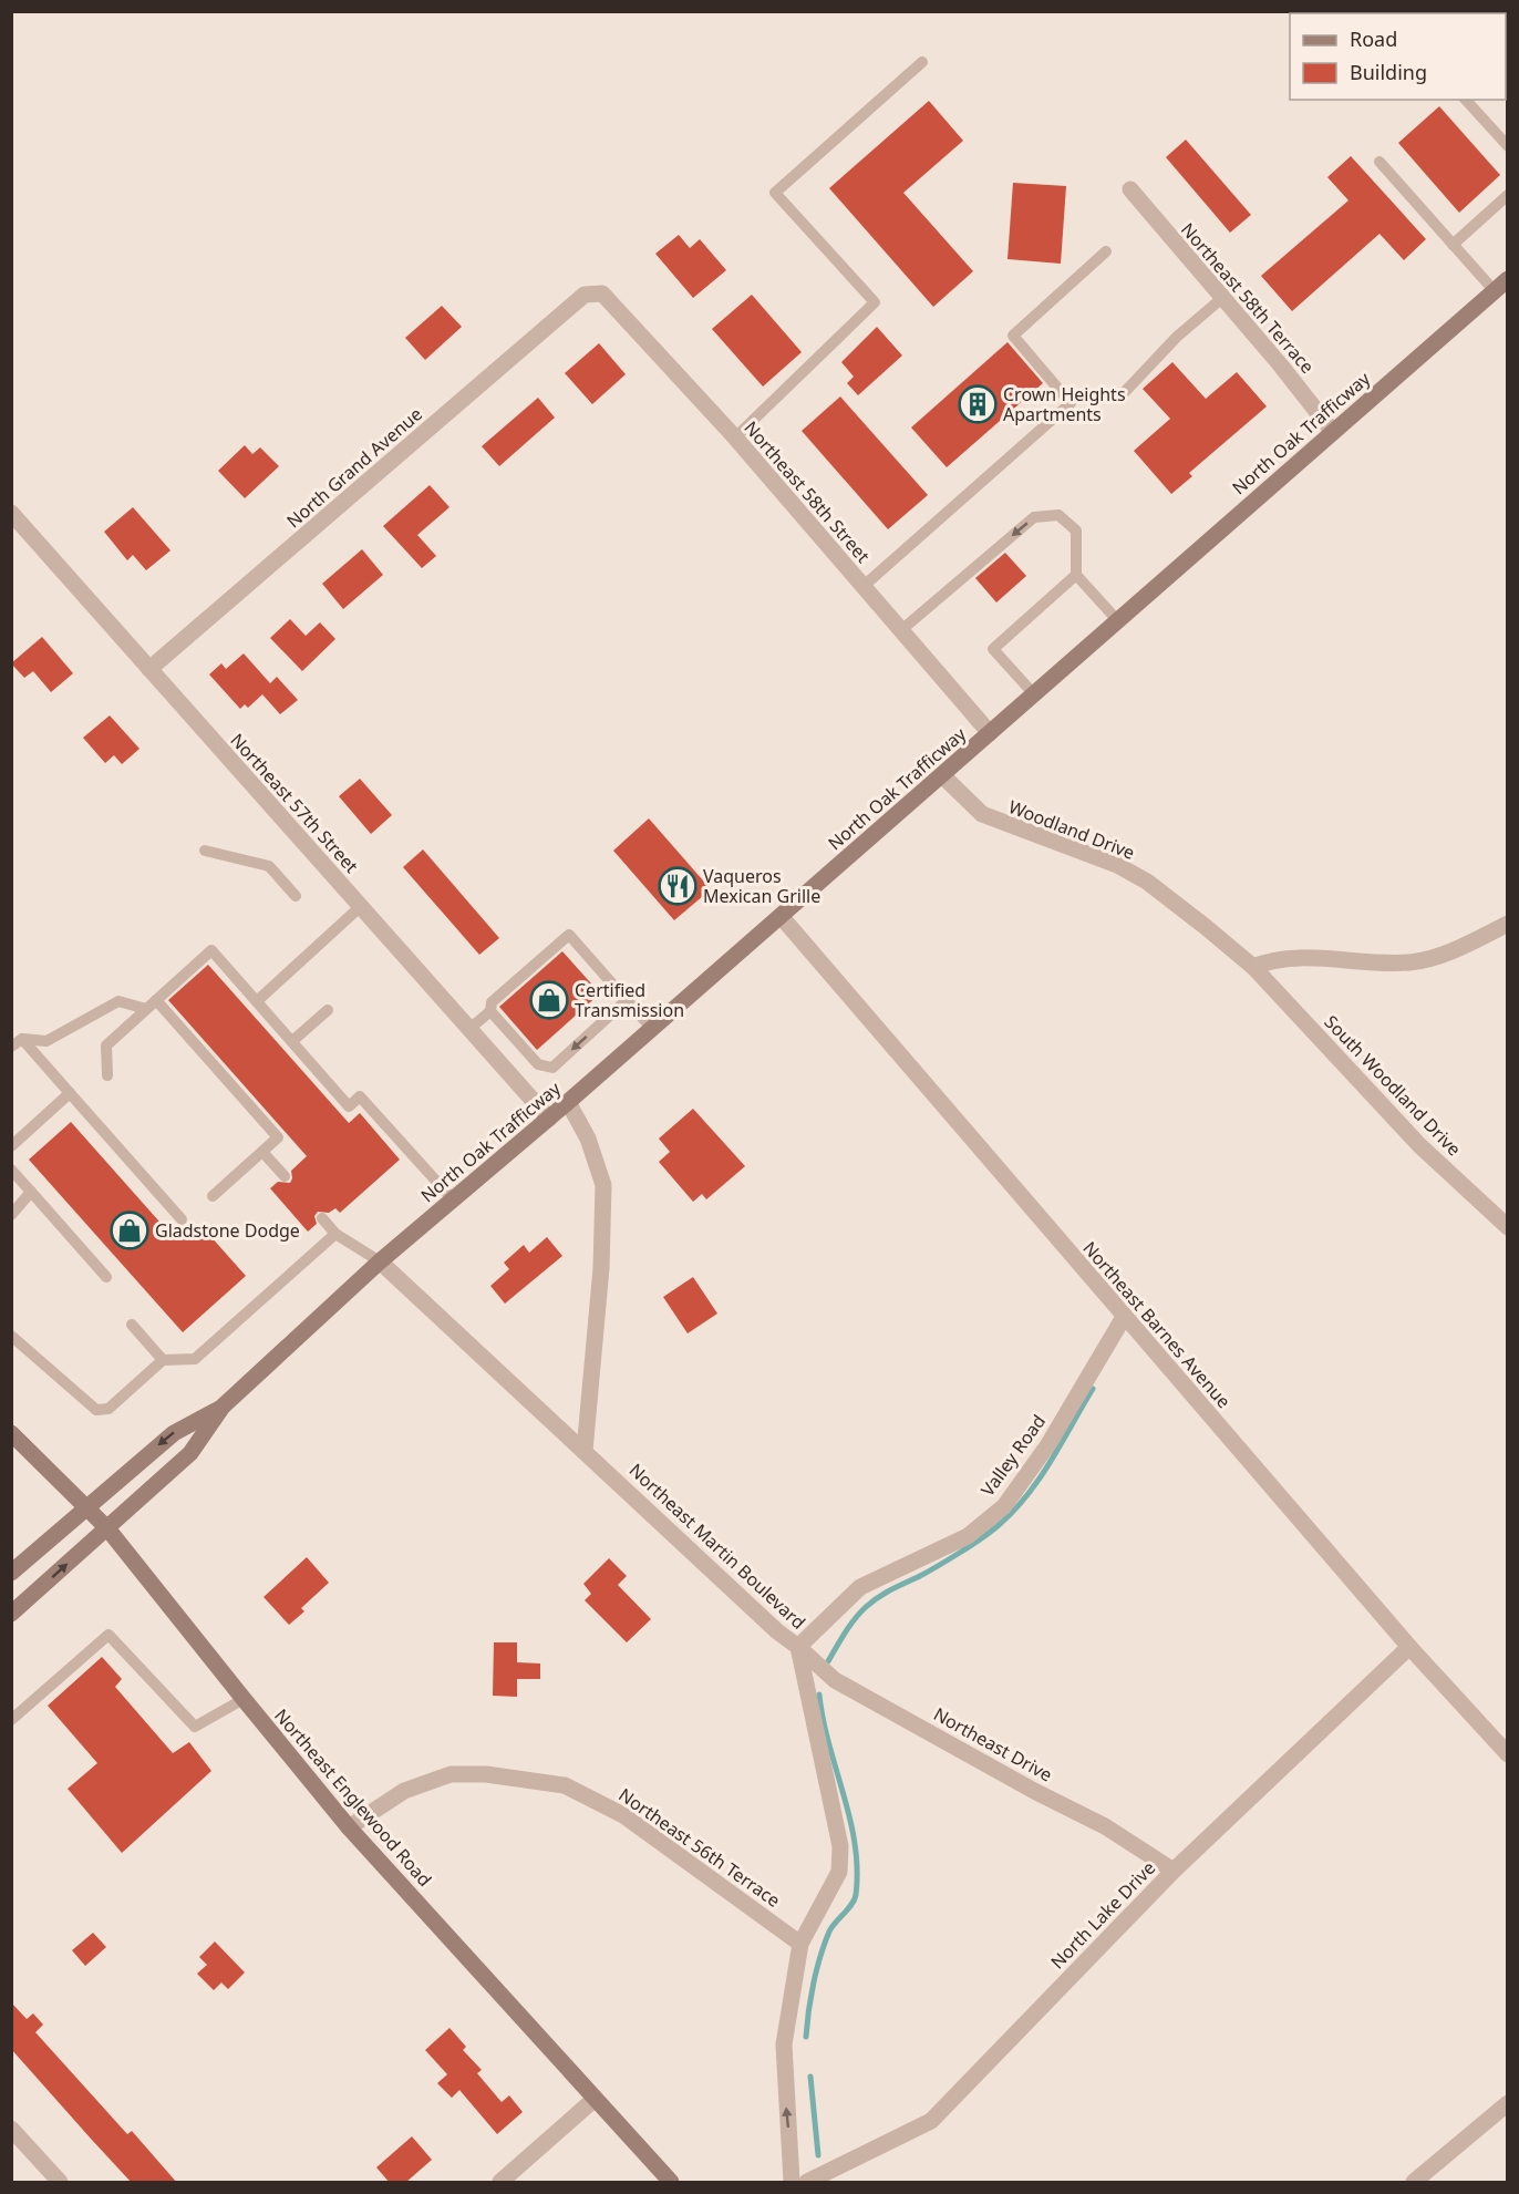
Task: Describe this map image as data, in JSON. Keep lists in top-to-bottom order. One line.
{"streets":{"main road":["North Oak Trafficway","Northeast Englewood Road"],"street":["Northeast 58th Terrace","North Grand Avenue","Northeast 58th Street","Northeast 57th Street","Woodland Drive","South Woodland Drive","Northeast Barnes Avenue","Valley Road","Northeast Martin Boulevard","Northeast Drive","Northeast 56th Terrace","North Lake Drive"]},"crossings":[["Northeast 58th Terrace","North Oak Trafficway"],["North Oak Trafficway","Northeast 58th Street"],["North Oak Trafficway","Northeast 57th Street"],["North Oak Trafficway","Woodland Drive"],["North Oak Trafficway","Northeast Barnes Avenue"],["North Oak Trafficway","Northeast Martin Boulevard"],["North Oak Trafficway","Northeast Englewood Road"],["North Grand Avenue","Northeast 58th Street"],["North Grand Avenue","Northeast 57th Street"],["Woodland Drive","South Woodland Drive"],["Northeast Barnes Avenue","Valley Road"],["Northeast Barnes Avenue","North Lake Drive"],["Valley Road","Northeast Martin Boulevard"],["Valley Road","Northeast Drive"],["Northeast Martin Boulevard","Northeast Drive"],["Northeast Martin Boulevard","Northeast 56th Terrace"],["Northeast Drive","North Lake Drive"],["Northeast Englewood Road","Northeast 56th Terrace"]],"places":{"building":["Crown Heights Apartments"],"restaurant":["Vaqueros Mexican Grille"],"shop":["Certified Transmission","Gladstone Dodge"]},"legend":["Road","Building"]}
